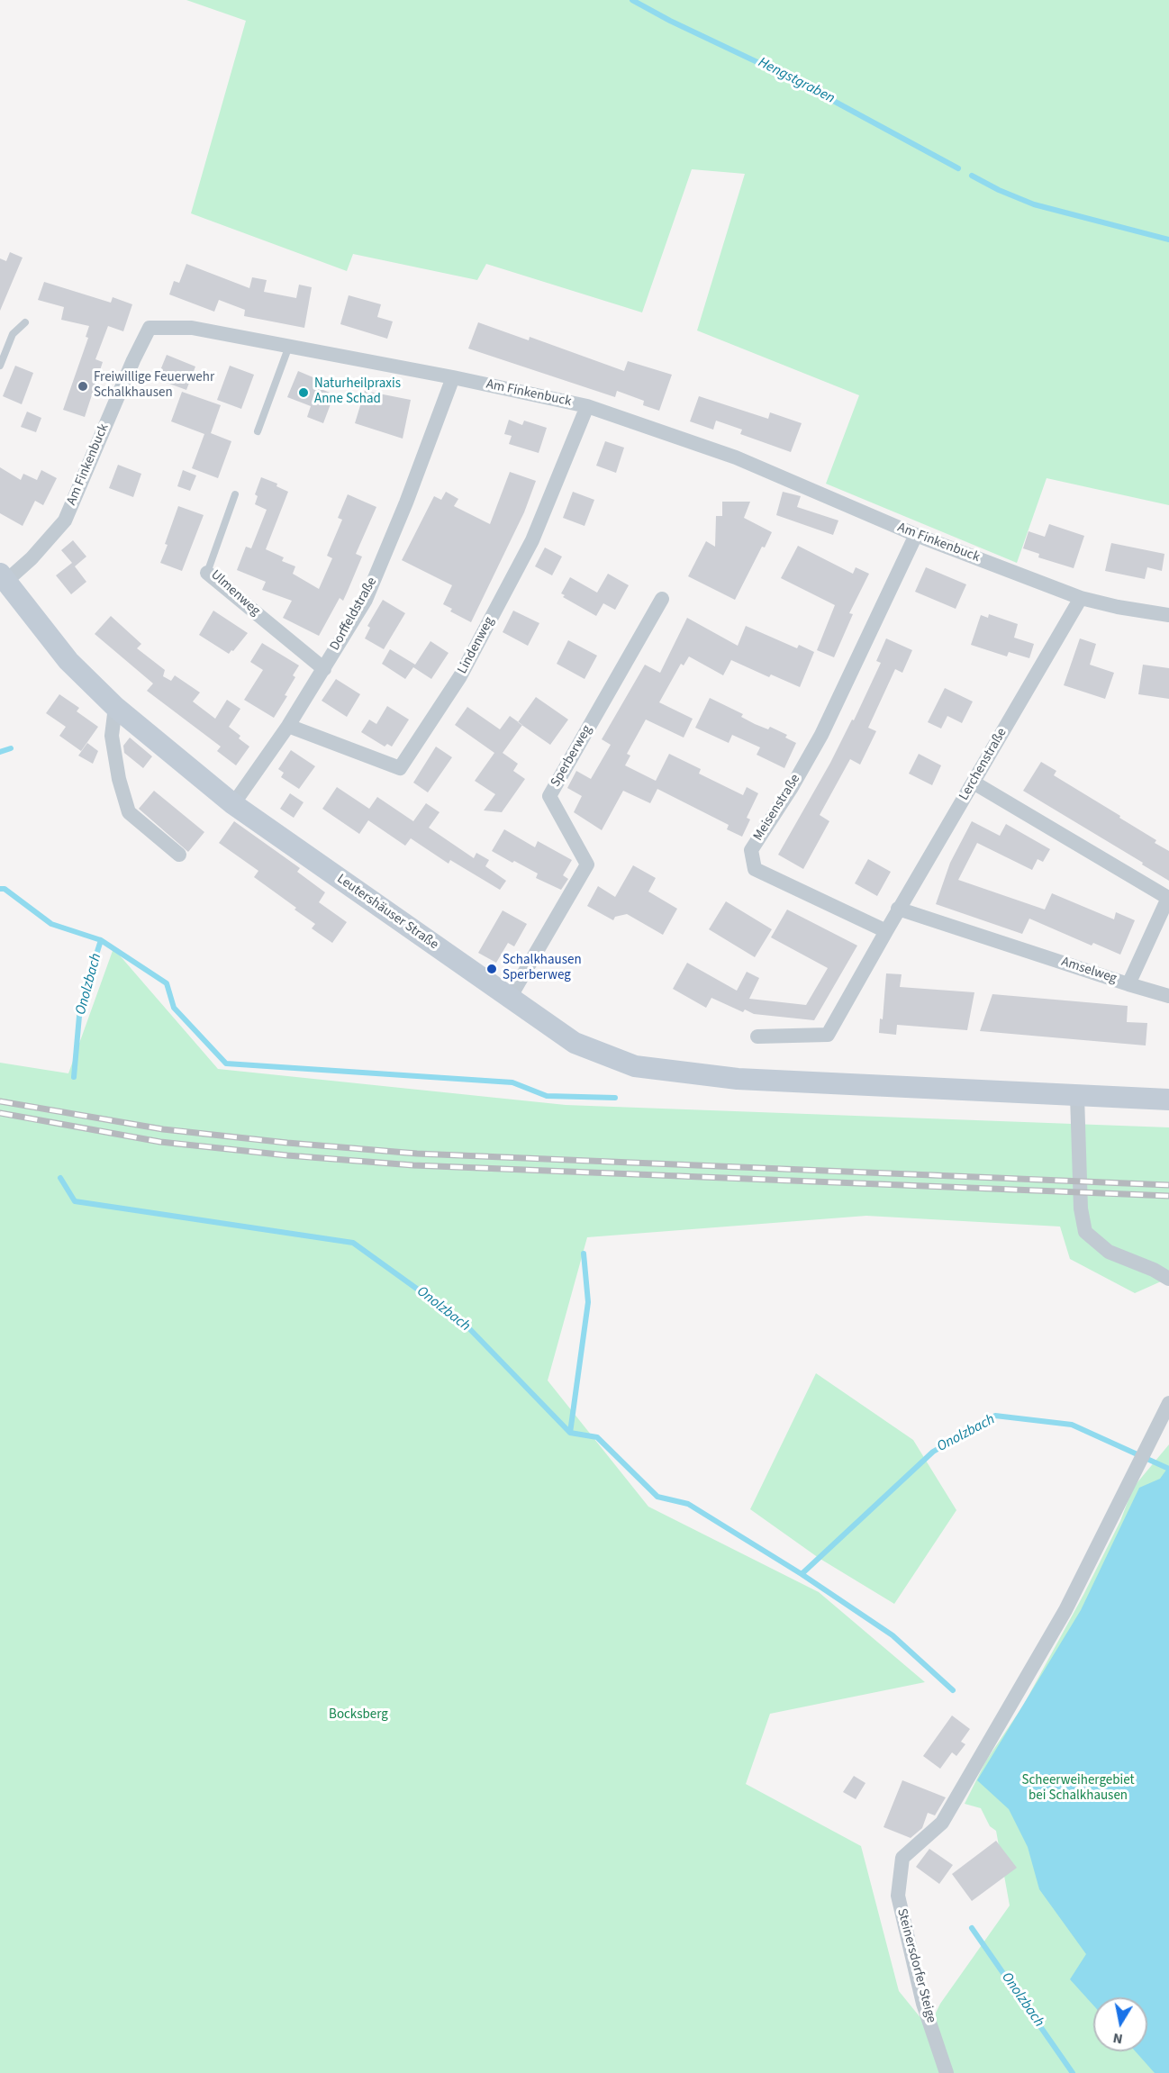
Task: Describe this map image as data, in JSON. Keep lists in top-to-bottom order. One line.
{"streets":{"main road":["Leutershäuser Straße"],"street":["Am Finkenbuck","Ulmenweg","Dorffeldstraße","Lindenweg","Sperberweg","Lerchenstraße","Meisenstraße","Amselweg","Steinersdorfer Steige"]},"crossings":[["Am Finkenbuck","Dorffeldstraße"],["Am Finkenbuck","Lindenweg"],["Am Finkenbuck","Lerchenstraße"],["Am Finkenbuck","Meisenstraße"],["Am Finkenbuck","Leutershäuser Straße"],["Ulmenweg","Dorffeldstraße"],["Dorffeldstraße","Lindenweg"],["Dorffeldstraße","Leutershäuser Straße"],["Sperberweg","Leutershäuser Straße"],["Lerchenstraße","Meisenstraße"],["Lerchenstraße","Amselweg"]],"water":["Hengstgraben","Onolzbach"],"parks":["Bocksberg","Scheerweihergebiet bei Schalkhausen"],"places":["Freiwillige Feuerwehr Schalkhausen","Naturheilpraxis Anne Schad","Schalkhausen Sperberweg"],"north":"bottom"}
